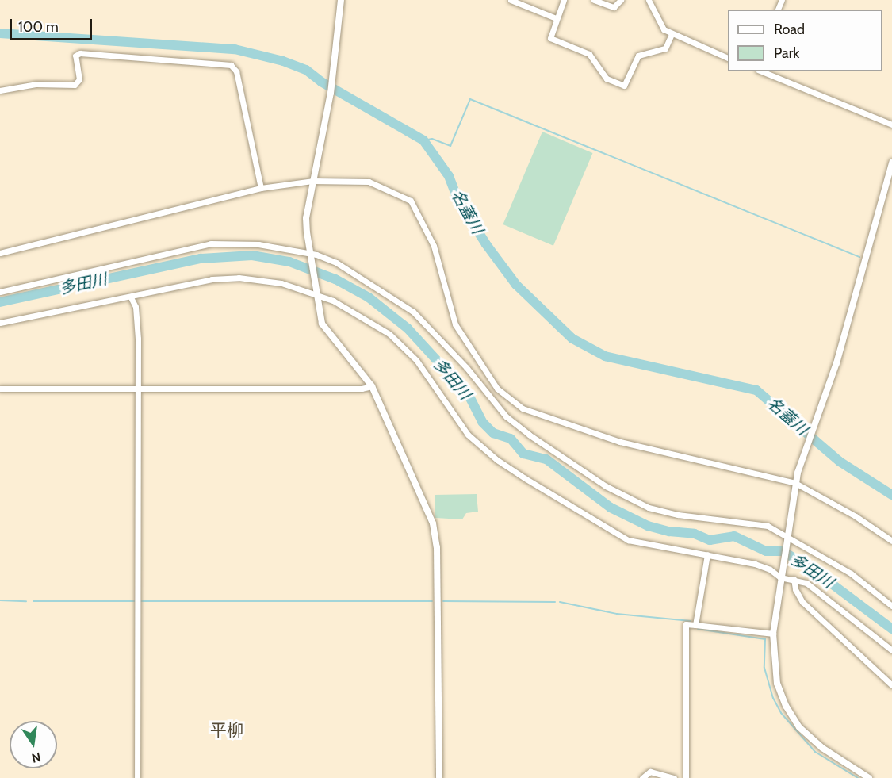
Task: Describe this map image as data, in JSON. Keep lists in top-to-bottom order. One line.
{"districts":["平柳"],"water":["名蓋川","多田川"],"legend":["Road","Park"],"scale_bar":"100 m","north":"bottom"}
